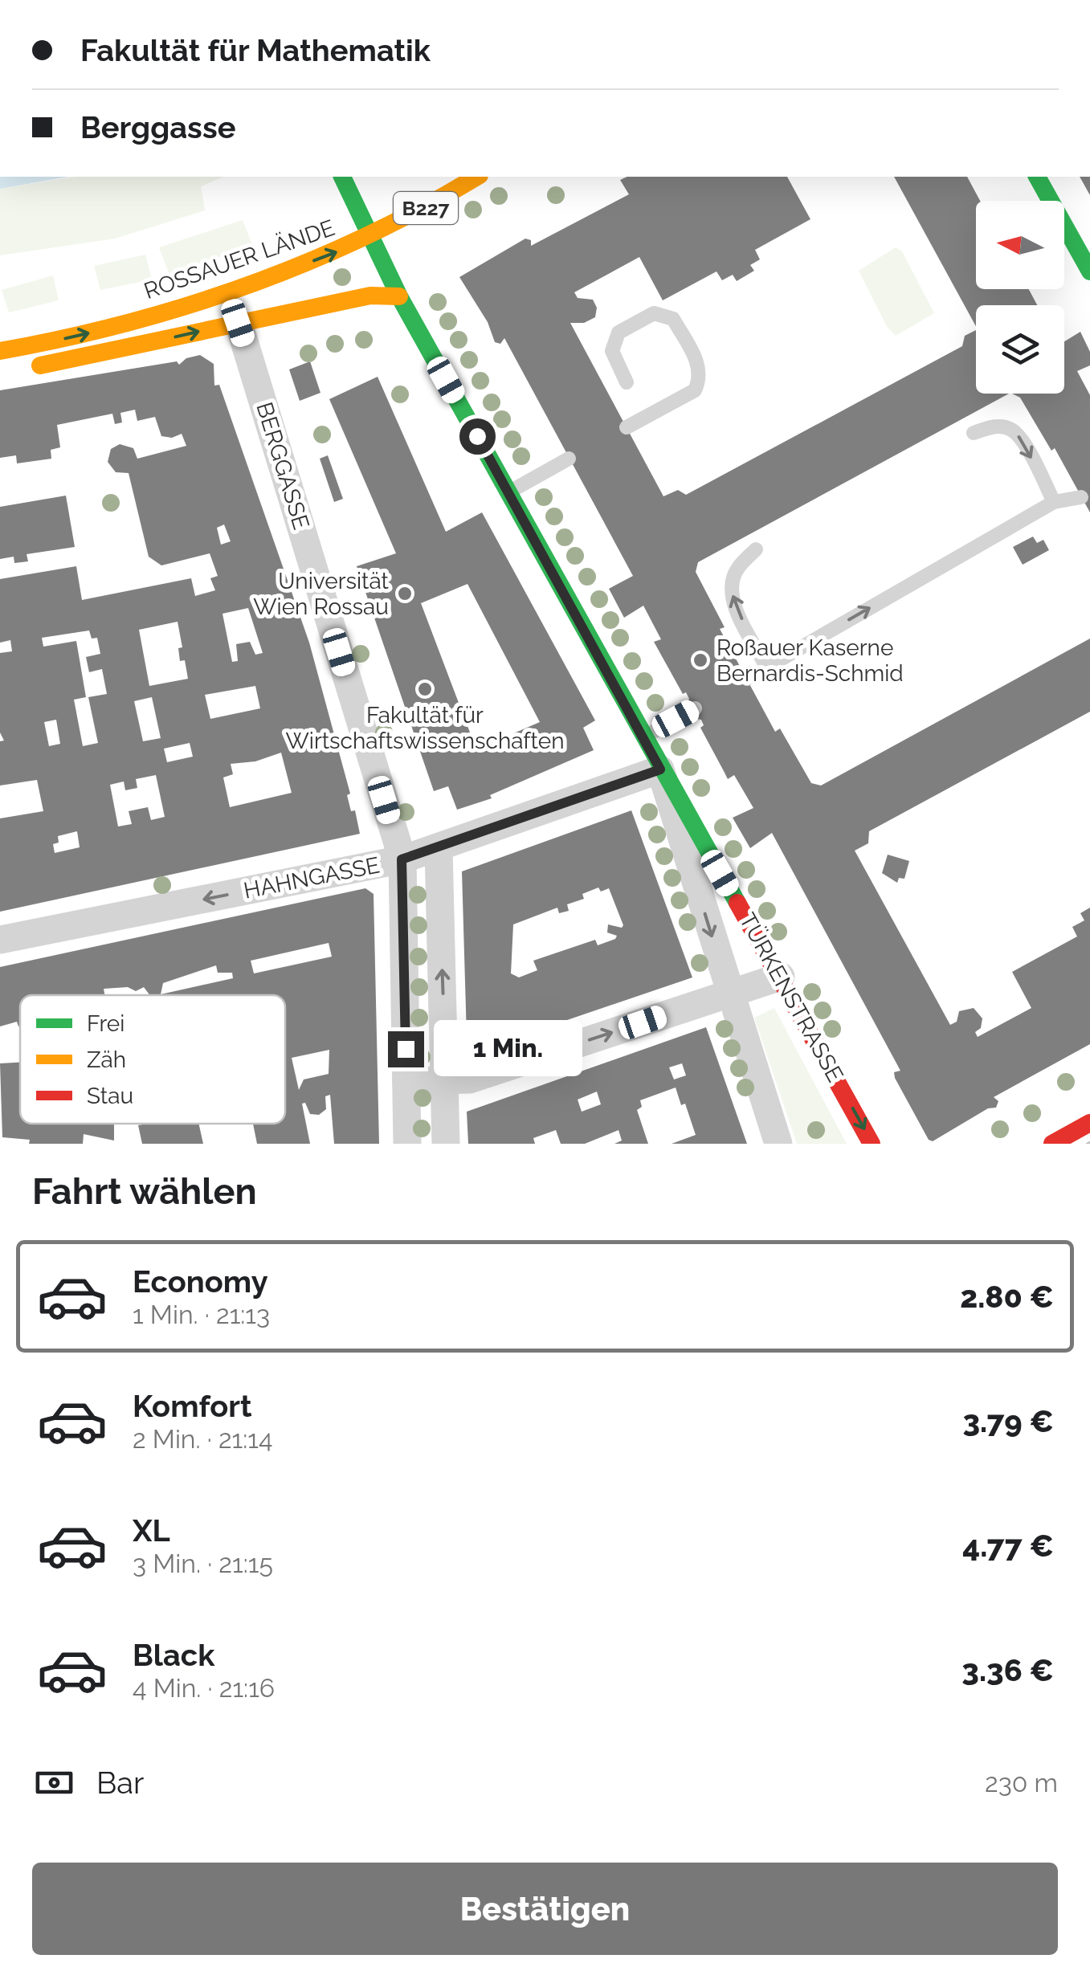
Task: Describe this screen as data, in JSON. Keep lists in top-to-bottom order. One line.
{"streets":{"main road":["B227","ROSSAUER LÄNDE","TÜRKENSTRASSE"],"street":["BERGGASSE","HAHNGASSE"]},"crossings":[["ROSSAUER LÄNDE","TÜRKENSTRASSE"],["BERGGASSE","HAHNGASSE"],["HAHNGASSE","TÜRKENSTRASSE"]],"one_way":["HAHNGASSE"],"places":["Universität Wien Rossau","Roßauer Kaserne Bernardis-Schmid","Fakultät für Wirtschaftswissenschaften"],"legend":["Frei","Zäh","Stau"],"north":"left","page":{"banner":["Fakultät für Mathematik","Berggasse"],"bubble":"1 Min.","heading":"Fahrt wählen","list":[{"name":"Economy","note":"1 Min. · 21:13","value":"2.80 €"},{"name":"Komfort","note":"2 Min. · 21:14","value":"3.79 €"},{"name":"XL","note":"3 Min. · 21:15","value":"4.77 €"},{"name":"Black","note":"4 Min. · 21:16","value":"3.36 €"}],"pay":["Bar","230 m"],"buttons":"Bestätigen"}}
